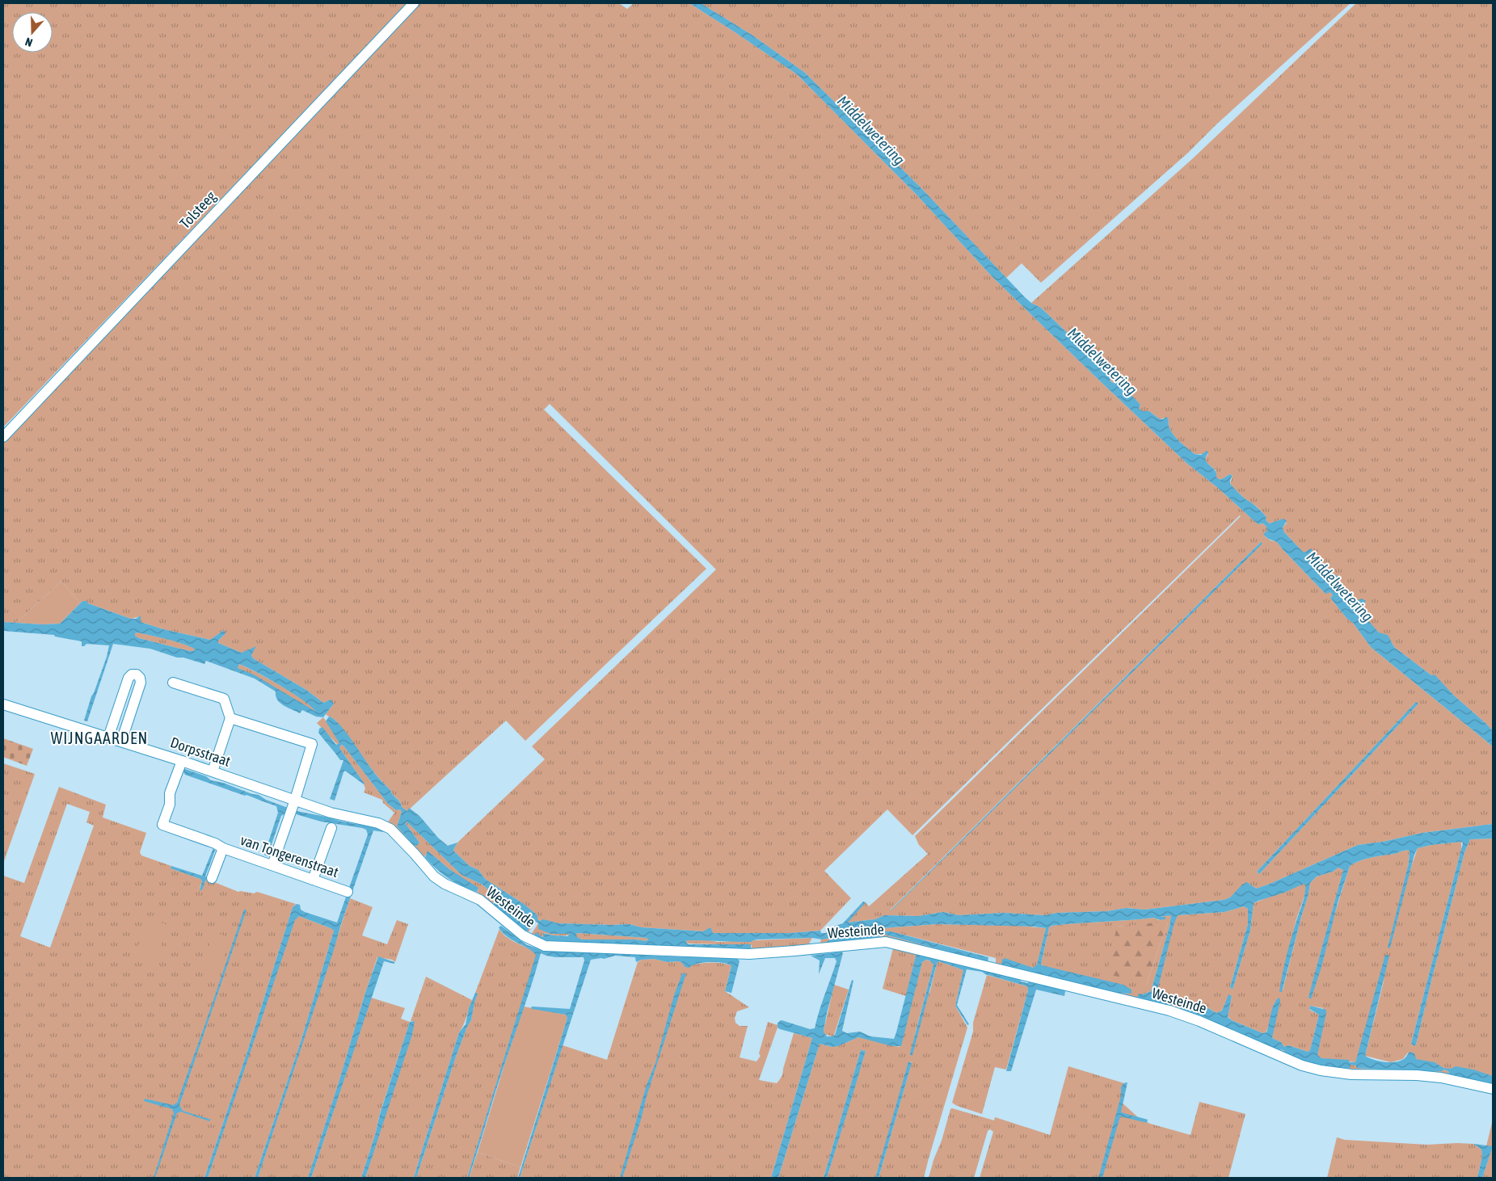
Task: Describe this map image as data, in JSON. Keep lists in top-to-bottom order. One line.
{"streets":{"street":["Tolsteeg","Dorpsstraat","van Tongerenstraat","Westeinde"]},"crossings":[["Dorpsstraat","van Tongerenstraat"],["Dorpsstraat","Westeinde"]],"districts":["WIJNGAARDEN"],"water":["Middelwetering"],"north":"bottom"}
